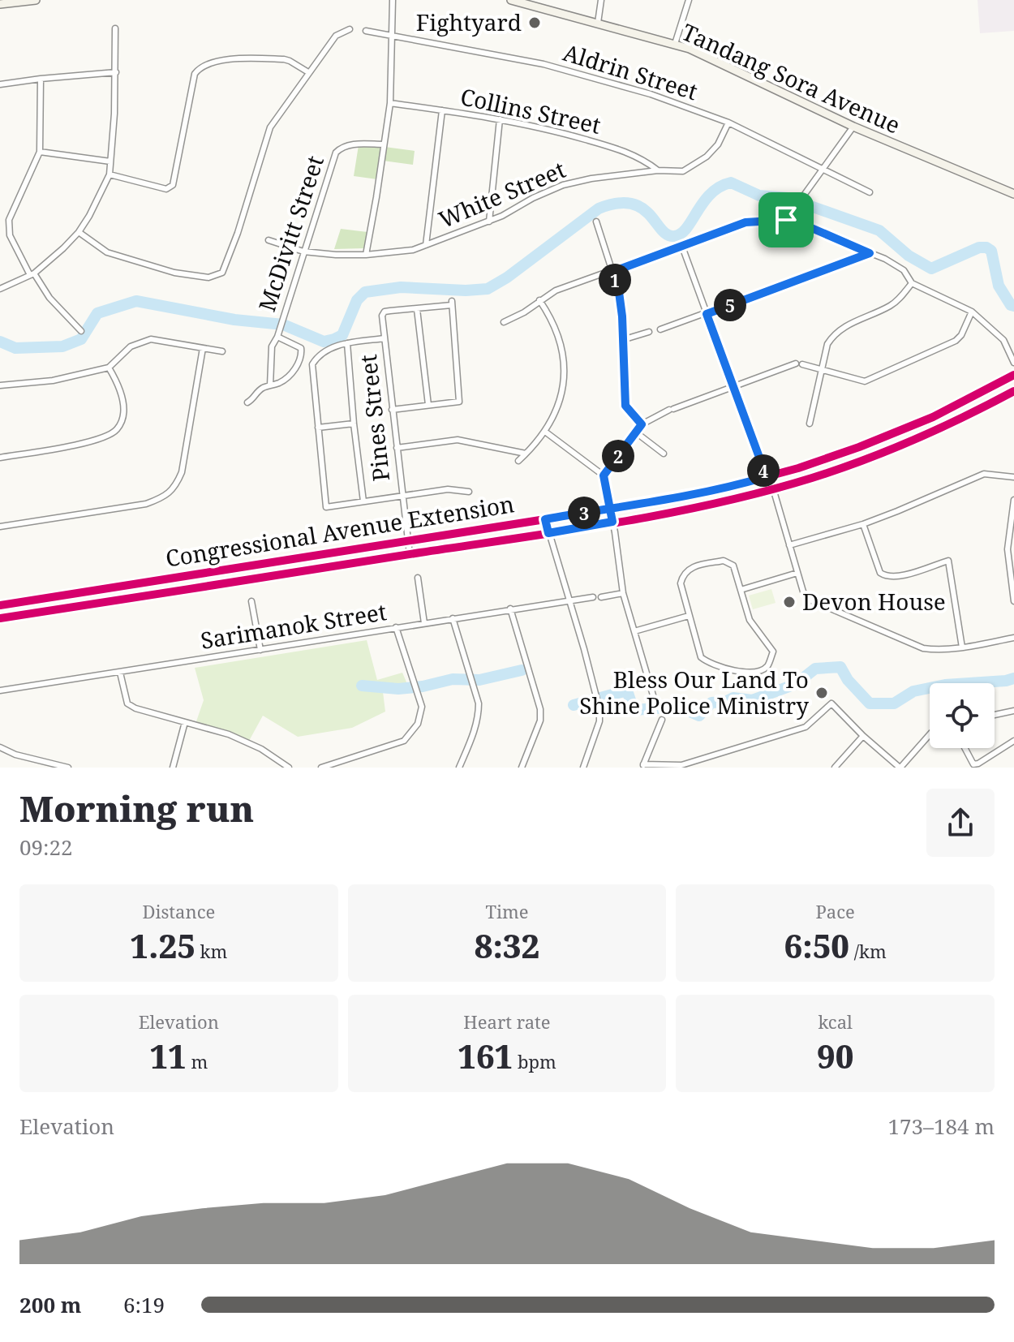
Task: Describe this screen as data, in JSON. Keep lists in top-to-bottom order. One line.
{"streets":{"main road":["Tandang Sora Avenue","Congressional Avenue Extension"],"street":["Aldrin Street","Collins Street","White Street","McDivitt Street","Pines Street","Sarimanok Street"]},"crossings":[["Aldrin Street","White Street"],["Collins Street","White Street"],["White Street","McDivitt Street"],["Pines Street","Congressional Avenue Extension"]],"places":["Fightyard","Devon House","Bless Our Land To Shine Police Ministry"],"page":{"pins":["1","5","2","4","3"],"heading":["Morning run","09:22"],"stats":[["Distance","1.25 km"],["Time","8:32"],["Pace","6:50 /km"],["Elevation","11 m"],["Heart rate","161 bpm"],["kcal","90"]],"chart":["Elevation","173–184 m"],"list":[{"name":"200 m","note":"6:19"}]}}
